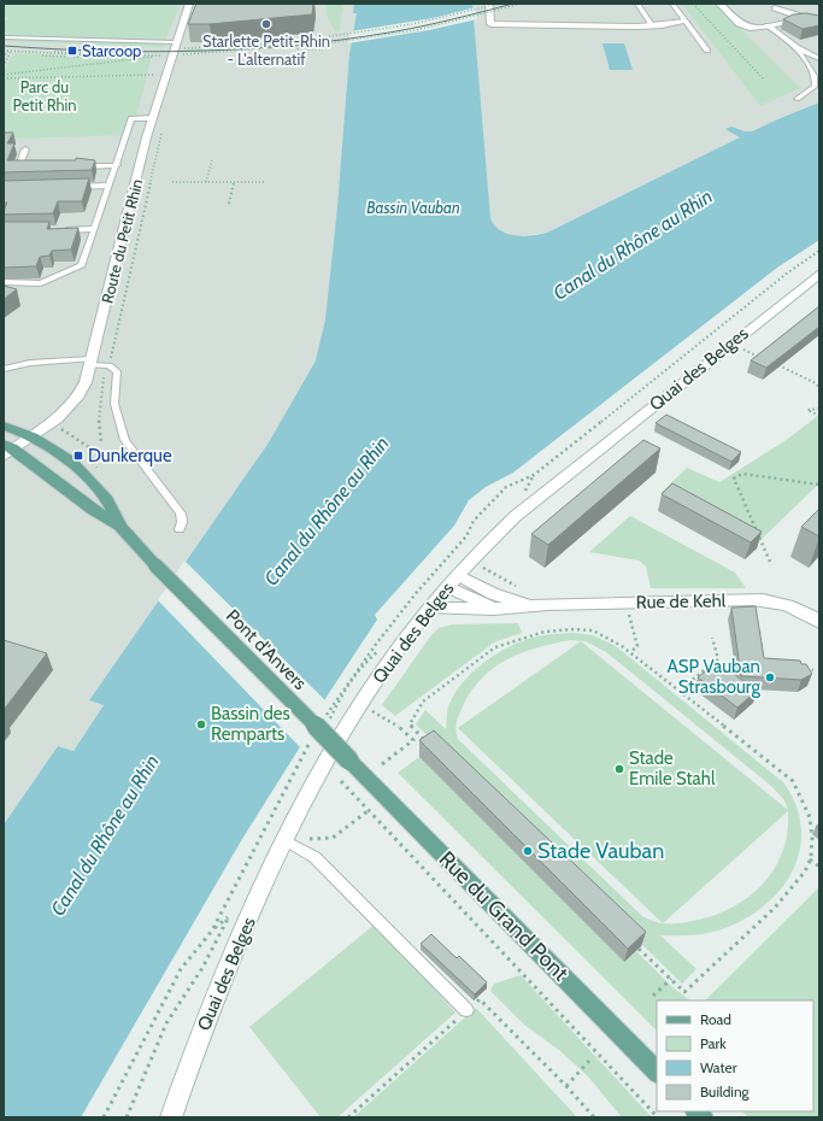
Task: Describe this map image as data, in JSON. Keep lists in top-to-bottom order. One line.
{"streets":{"main road":["Pont d'Anvers","Rue du Grand Pont"],"street":["Route du Petit Rhin","Quai des Belges","Rue de Kehl"]},"crossings":[["Quai des Belges","Rue de Kehl"],["Pont d'Anvers","Rue du Grand Pont"]],"water":["Bassin Vauban","Canal du Rhône au Rhin"],"parks":["Parc du Petit Rhin"],"places":{"other":["Starlette Petit-Rhin - L'alternatif","ASP Vauban Strasbourg","Bassin des Remparts","Stade Emile Stahl","Stade Vauban"],"transit":["Starcoop","Dunkerque"]},"legend":["Road","Park","Water","Building"]}
